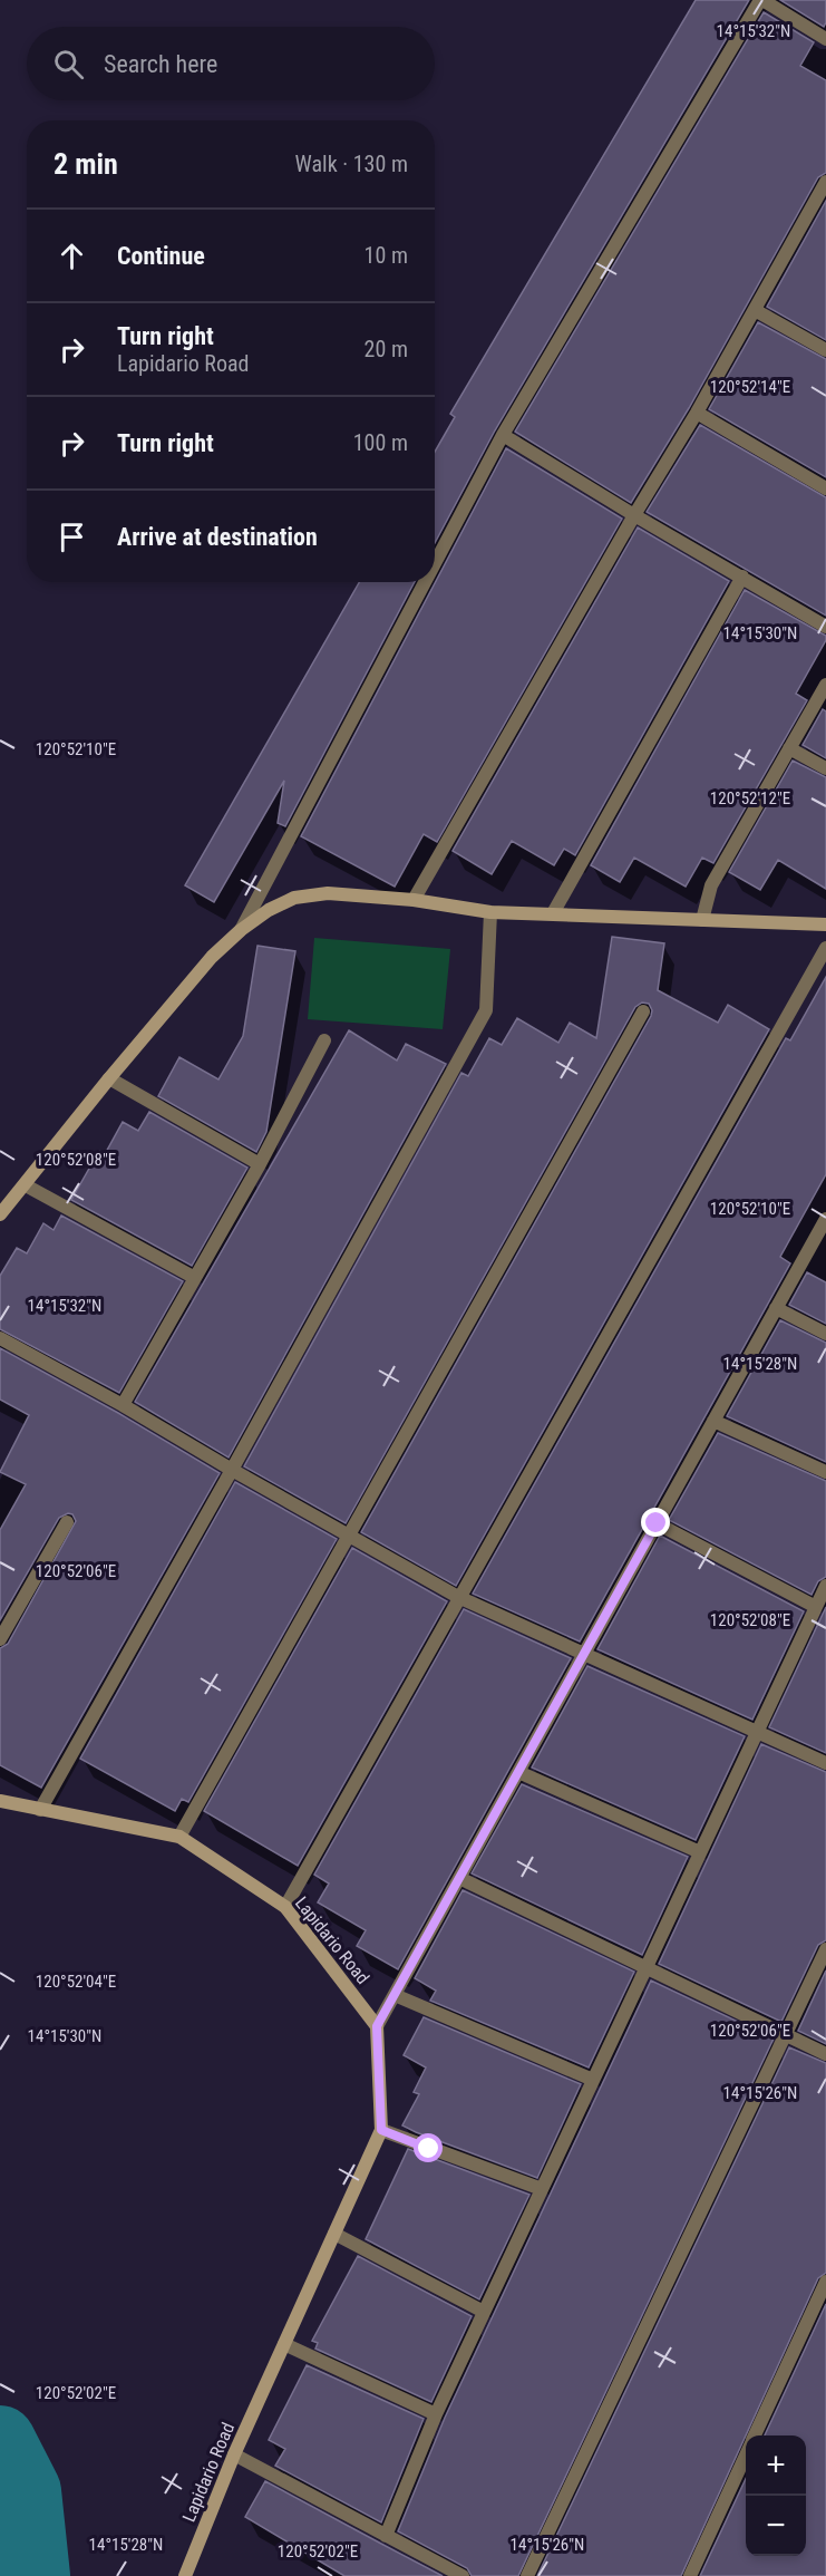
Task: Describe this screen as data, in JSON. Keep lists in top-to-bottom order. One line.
{"streets":{"street":["Lapidario Road"]},"page":{"search":"Search here","heading":["2 min","Walk · 130 m"],"list":[["Continue","10 m"],["Turn right","Lapidario Road","20 m"],["Turn right","100 m"],"Arrive at destination"],"map_buttons":["+","−"]},"coordinates":["14°15'32\"N","120°52'14\"E","14°15'30\"N","120°52'10\"E","120°52'12\"E","120°52'08\"E","14°15'28\"N","120°52'06\"E","120°52'04\"E","14°15'26\"N","120°52'02\"E"]}
